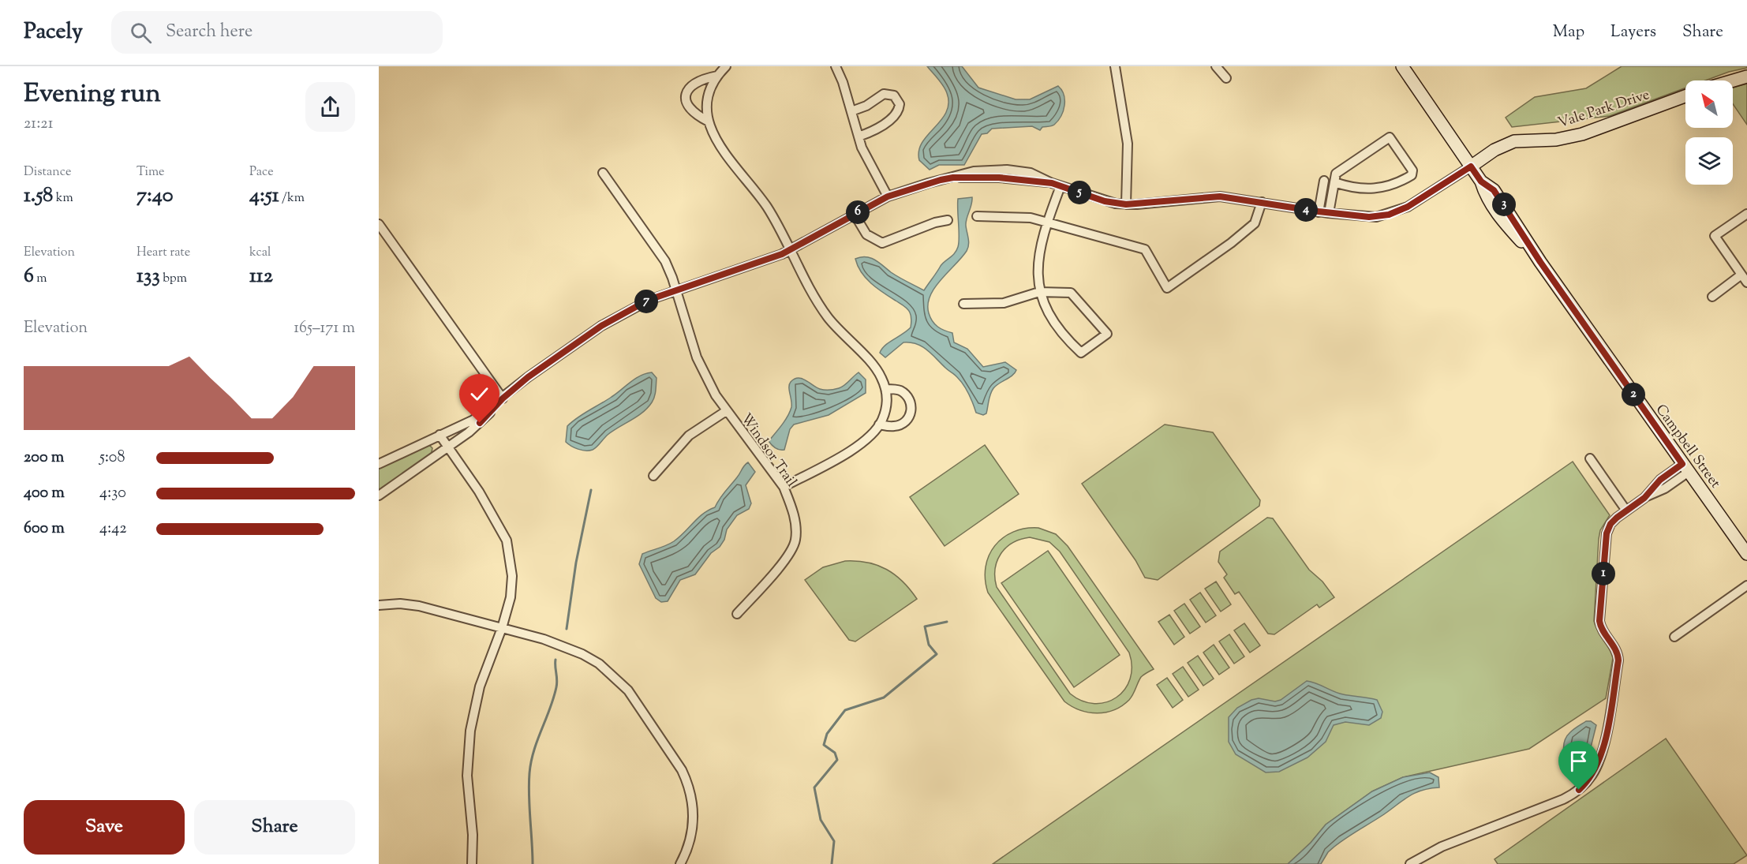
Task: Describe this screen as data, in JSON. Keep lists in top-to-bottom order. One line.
{"streets":{"main road":["Vale Park Drive","Campbell Street"],"street":["Windsor Trail"]},"crossings":[["Vale Park Drive","Campbell Street"]],"north":"top left","page":{"header":"Pacely","search":"Search here","nav":["Map","Layers","Share"],"heading":["Evening run","21:21"],"stats":[["Distance","1.58 km"],["Time","7:40"],["Pace","4:51 /km"],["Elevation","6 m"],["Heart rate","133 bpm"],["kcal","112"]],"pins":["5","3","4","6","7","2","1"],"chart":["Elevation","165–171 m"],"list":[{"name":"200 m","note":"5:08"},{"name":"400 m","note":"4:30"},{"name":"600 m","note":"4:42"}],"buttons":["Save","Share"]}}
